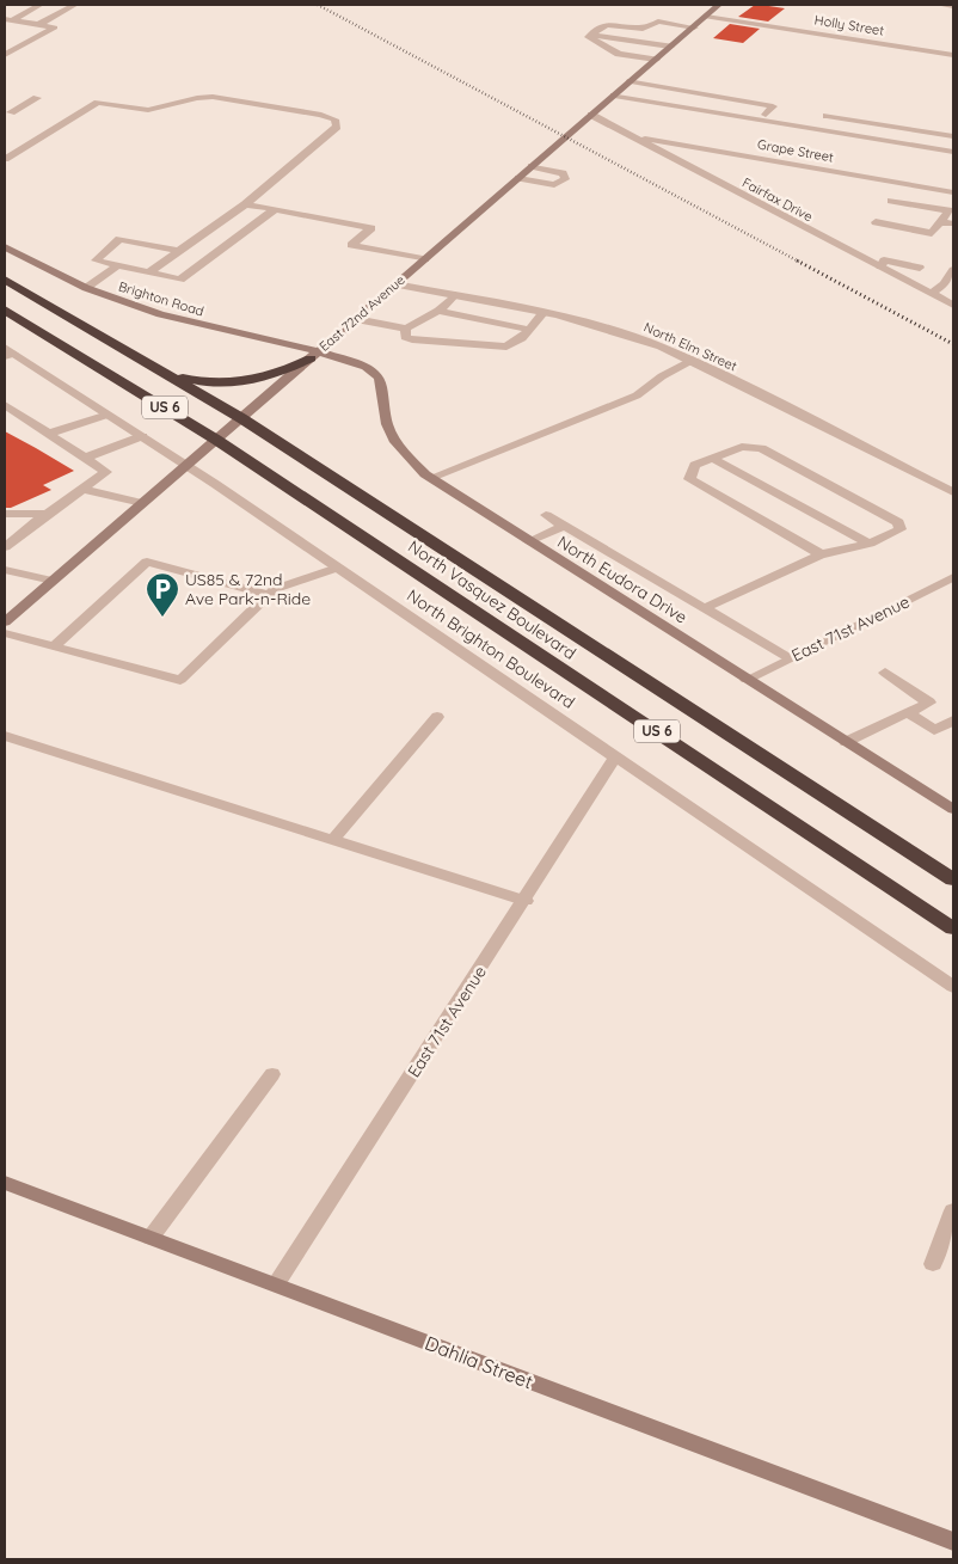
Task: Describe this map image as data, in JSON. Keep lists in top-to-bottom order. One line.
{"streets":{"highway":["US 6","North Vasquez Boulevard"],"street":["Holly Street","Grape Street","Fairfax Drive","Brighton Road","East 72nd Avenue","North Elm Street","North Eudora Drive","East 71st Avenue","North Brighton Boulevard","Dahlia Street"]},"crossings":[["Holly Street","East 72nd Avenue"],["Grape Street","Fairfax Drive"],["Fairfax Drive","East 72nd Avenue"],["Brighton Road","East 72nd Avenue"],["Brighton Road","North Eudora Drive"],["East 72nd Avenue","North Elm Street"],["East 72nd Avenue","North Eudora Drive"],["East 72nd Avenue","North Vasquez Boulevard"],["East 72nd Avenue","North Brighton Boulevard"],["North Eudora Drive","East 71st Avenue"],["East 71st Avenue","North Brighton Boulevard"],["East 71st Avenue","Dahlia Street"]],"places":{"parking":["US85 & 72nd Ave Park-n-Ride"]}}
